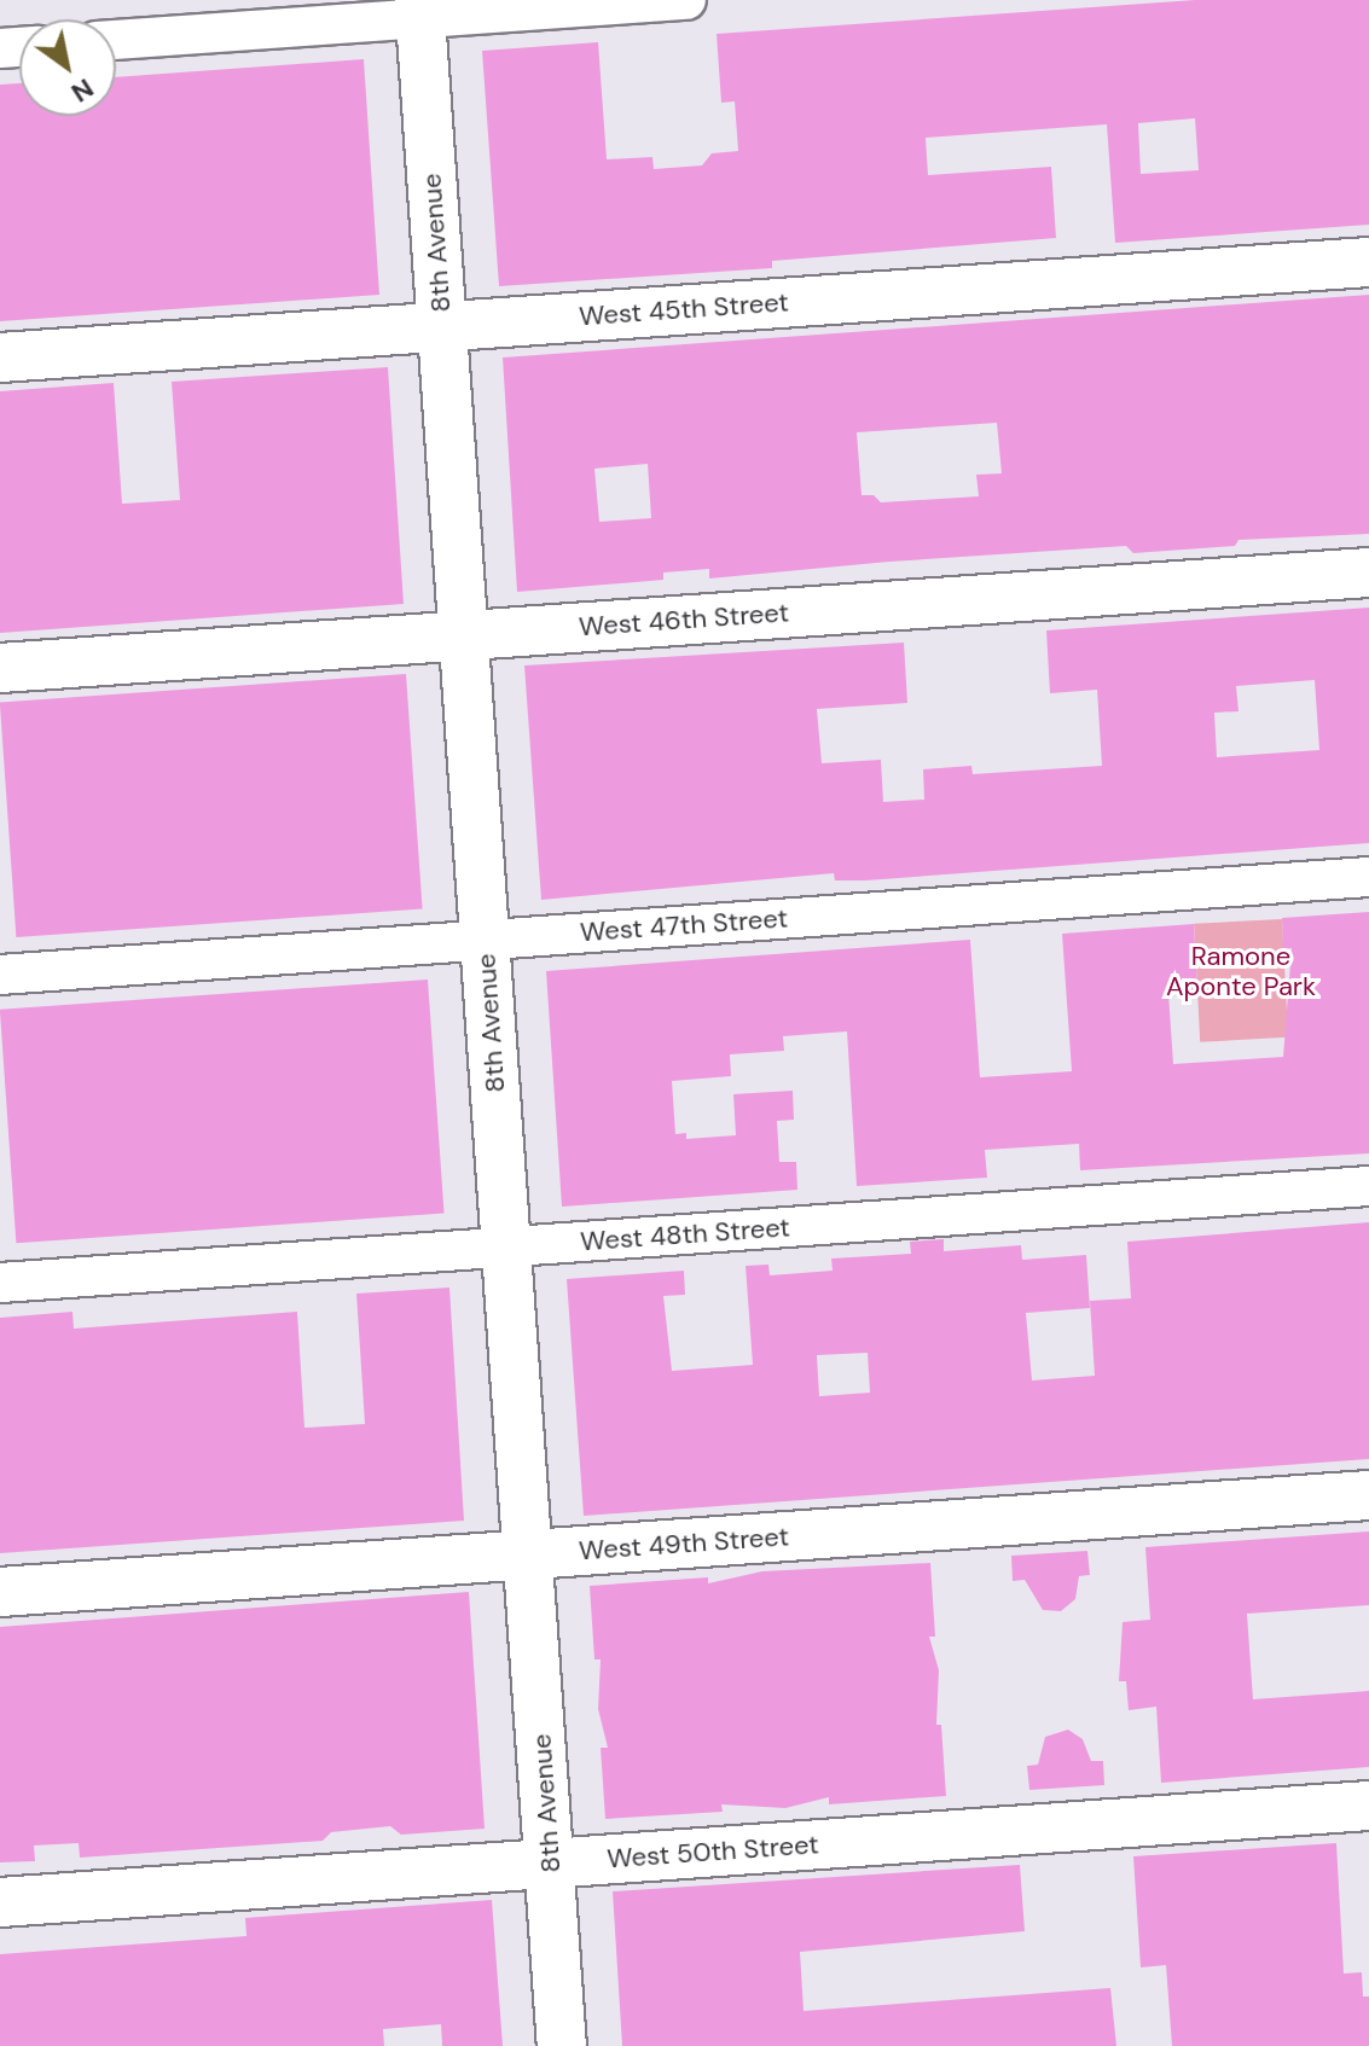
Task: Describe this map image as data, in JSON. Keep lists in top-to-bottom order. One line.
{"streets":{"main road":["8th Avenue","West 45th Street","West 46th Street","West 49th Street","West 50th Street"],"street":["West 47th Street","West 48th Street"]},"crossings":[["8th Avenue","West 45th Street"],["8th Avenue","West 46th Street"],["8th Avenue","West 47th Street"],["8th Avenue","West 48th Street"],["8th Avenue","West 49th Street"],["8th Avenue","West 50th Street"]],"parks":["Ramone Aponte Park"],"north":"bottom right"}
